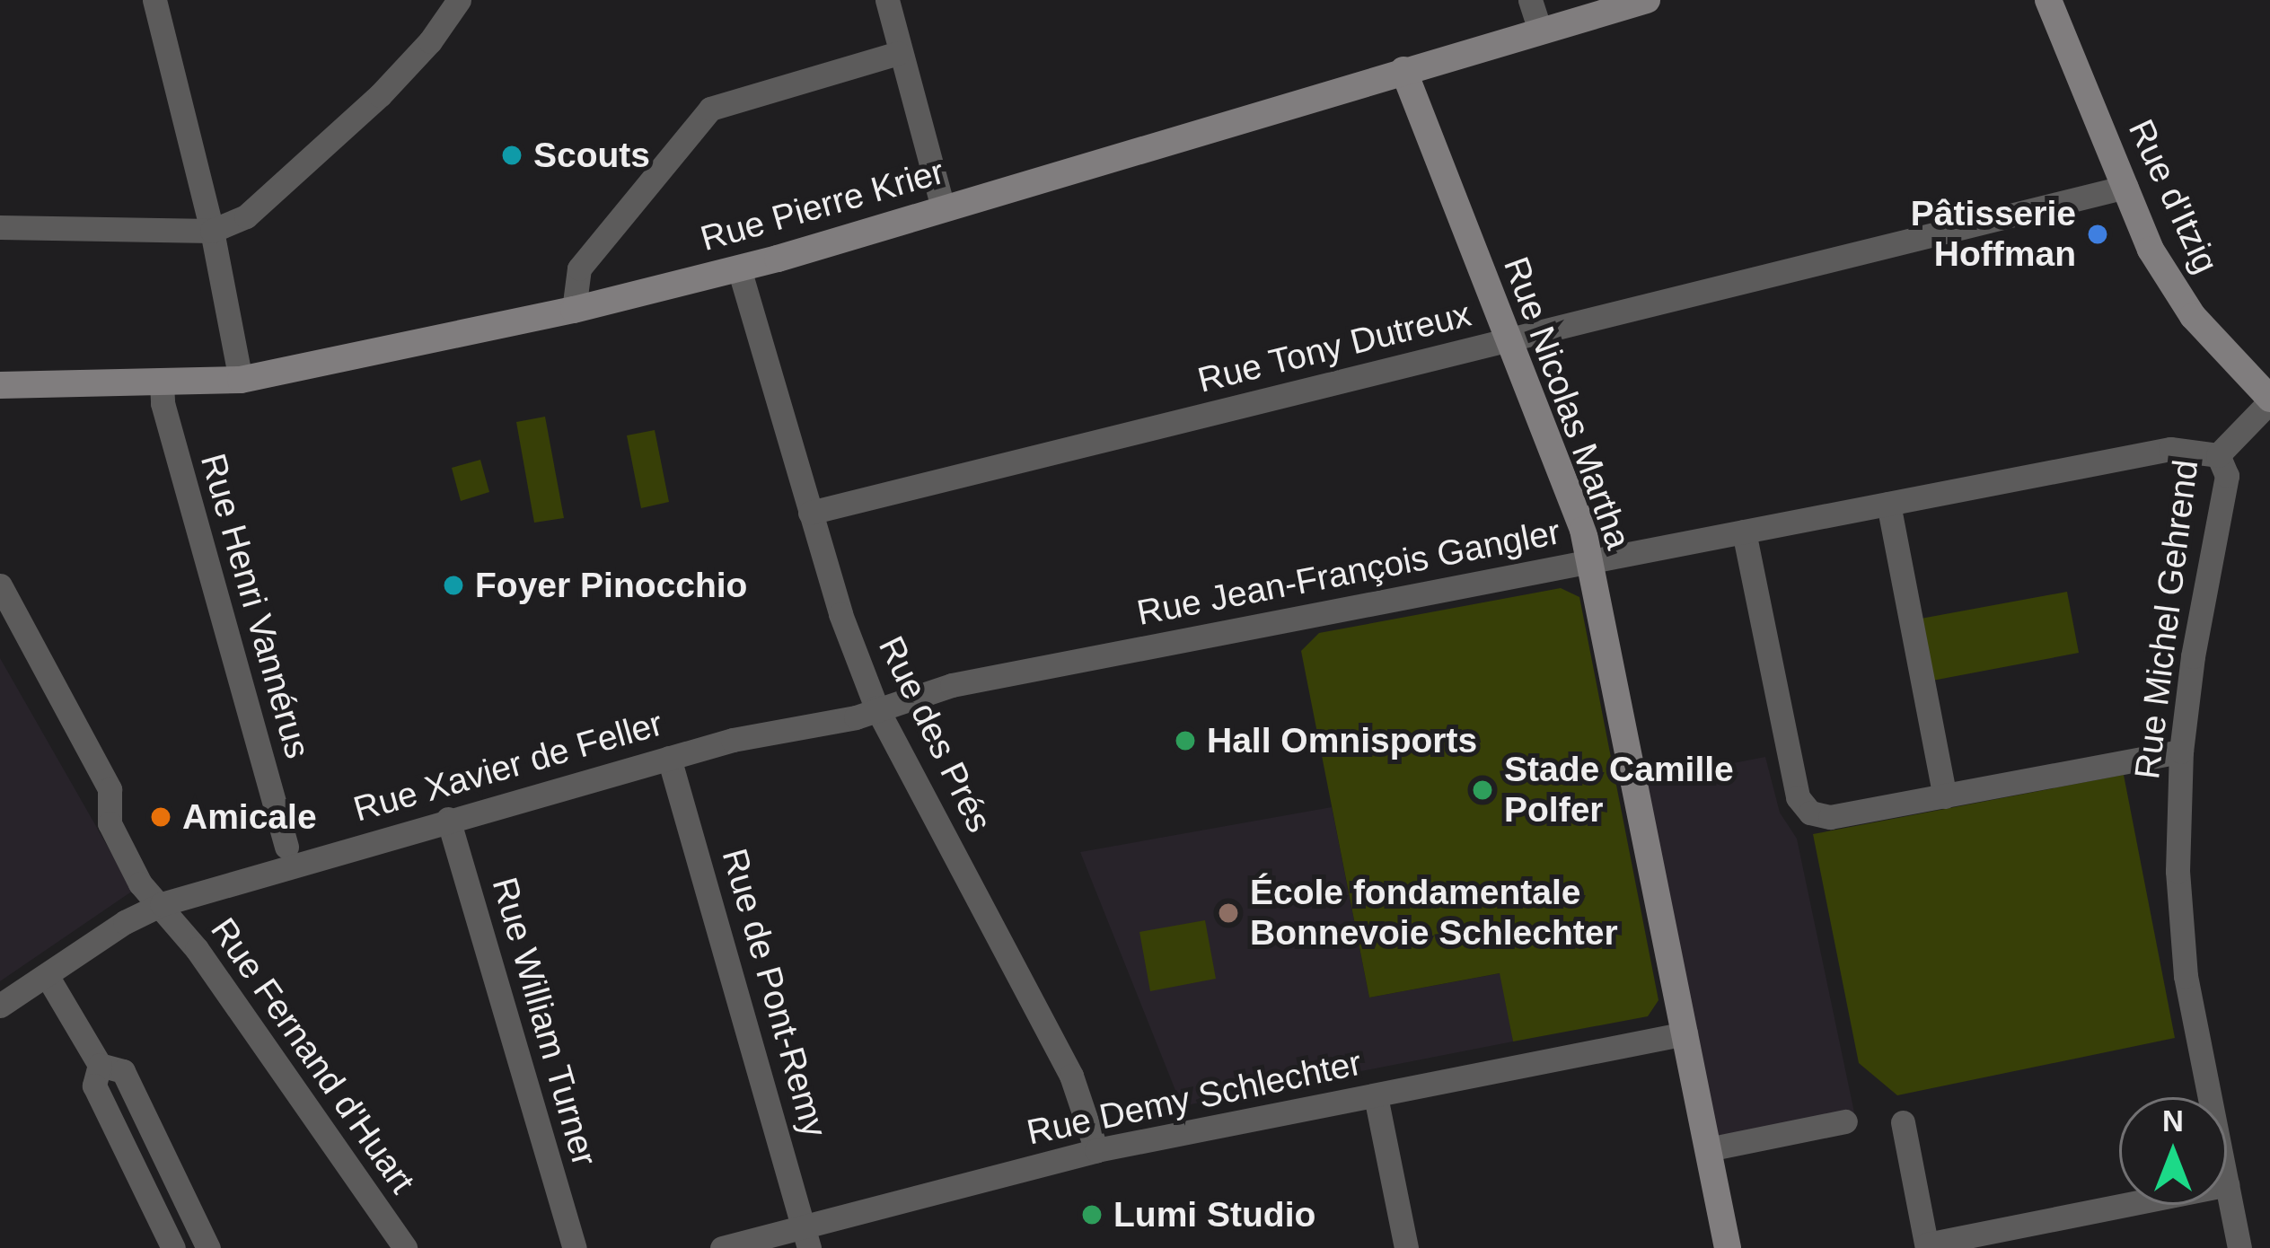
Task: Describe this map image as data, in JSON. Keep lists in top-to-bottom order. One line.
{"streets":{"main road":["Rue d'Itzig","Rue Pierre Krier","Rue Nicolas Martha"],"street":["Rue Tony Dutreux","Rue Jean-François Gangler","Rue Henri Vannérus","Rue Michel Gehrend","Rue des Prés","Rue Xavier de Feller","Rue de Pont-Remy","Rue William Turner","Rue Fernand d'Huart","Rue Demy Schlechter"]},"crossings":[["Rue d'Itzig","Rue Tony Dutreux"],["Rue d'Itzig","Rue Michel Gehrend"],["Rue Pierre Krier","Rue Nicolas Martha"],["Rue Pierre Krier","Rue Henri Vannérus"],["Rue Pierre Krier","Rue des Prés"],["Rue Tony Dutreux","Rue Nicolas Martha"],["Rue Tony Dutreux","Rue des Prés"],["Rue Nicolas Martha","Rue Jean-François Gangler"],["Rue Nicolas Martha","Rue Demy Schlechter"],["Rue Jean-François Gangler","Rue Michel Gehrend"],["Rue Jean-François Gangler","Rue des Prés"],["Rue Jean-François Gangler","Rue Xavier de Feller"],["Rue des Prés","Rue Xavier de Feller"],["Rue des Prés","Rue Demy Schlechter"],["Rue Xavier de Feller","Rue de Pont-Remy"],["Rue Xavier de Feller","Rue William Turner"],["Rue Xavier de Feller","Rue Fernand d'Huart"],["Rue de Pont-Remy","Rue Demy Schlechter"]],"places":["Scouts","Pâtisserie Hoffman","Foyer Pinocchio","Hall Omnisports","Stade Camille Polfer","Amicale","École fondamentale Bonnevoie Schlechter","Lumi Studio"],"north":"top"}
